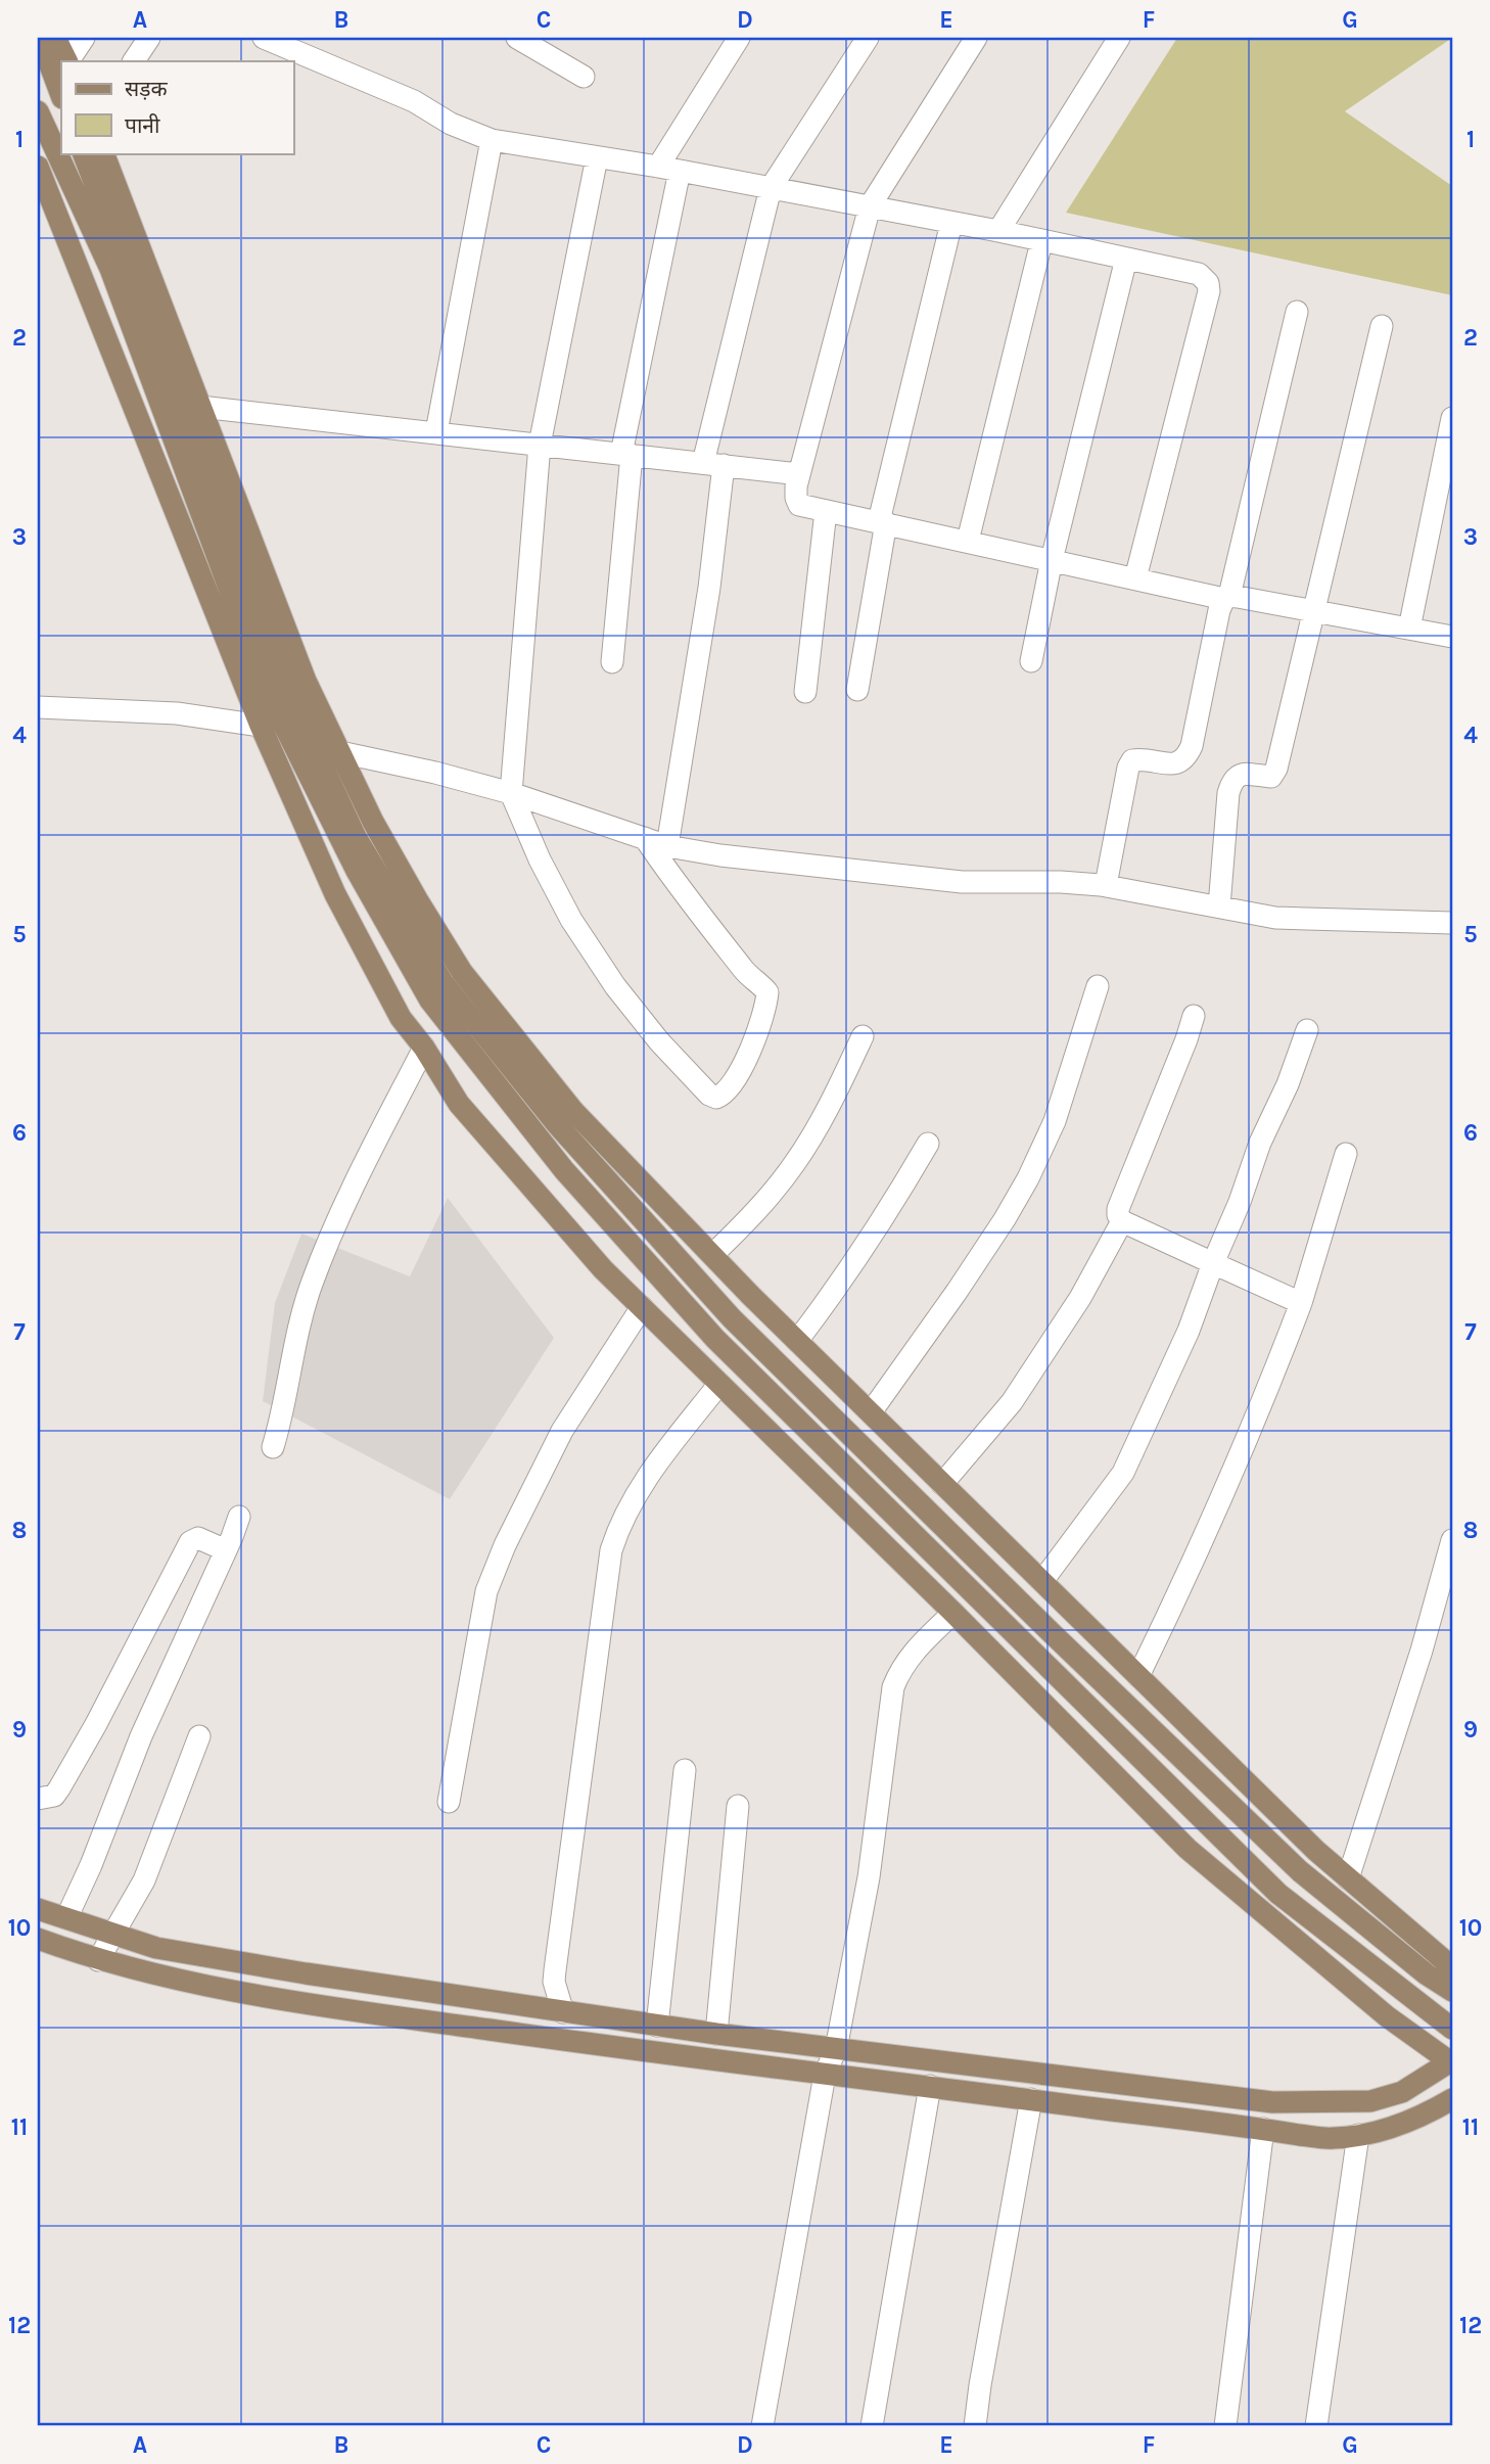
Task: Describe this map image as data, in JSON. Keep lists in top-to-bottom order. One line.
{"legend":["सड़क","पानी"],"grid":{"columns":["A","B","C","D","E","F","G"],"rows":["1","2","3","4","5","6","7","8","9","10","11","12"]}}
